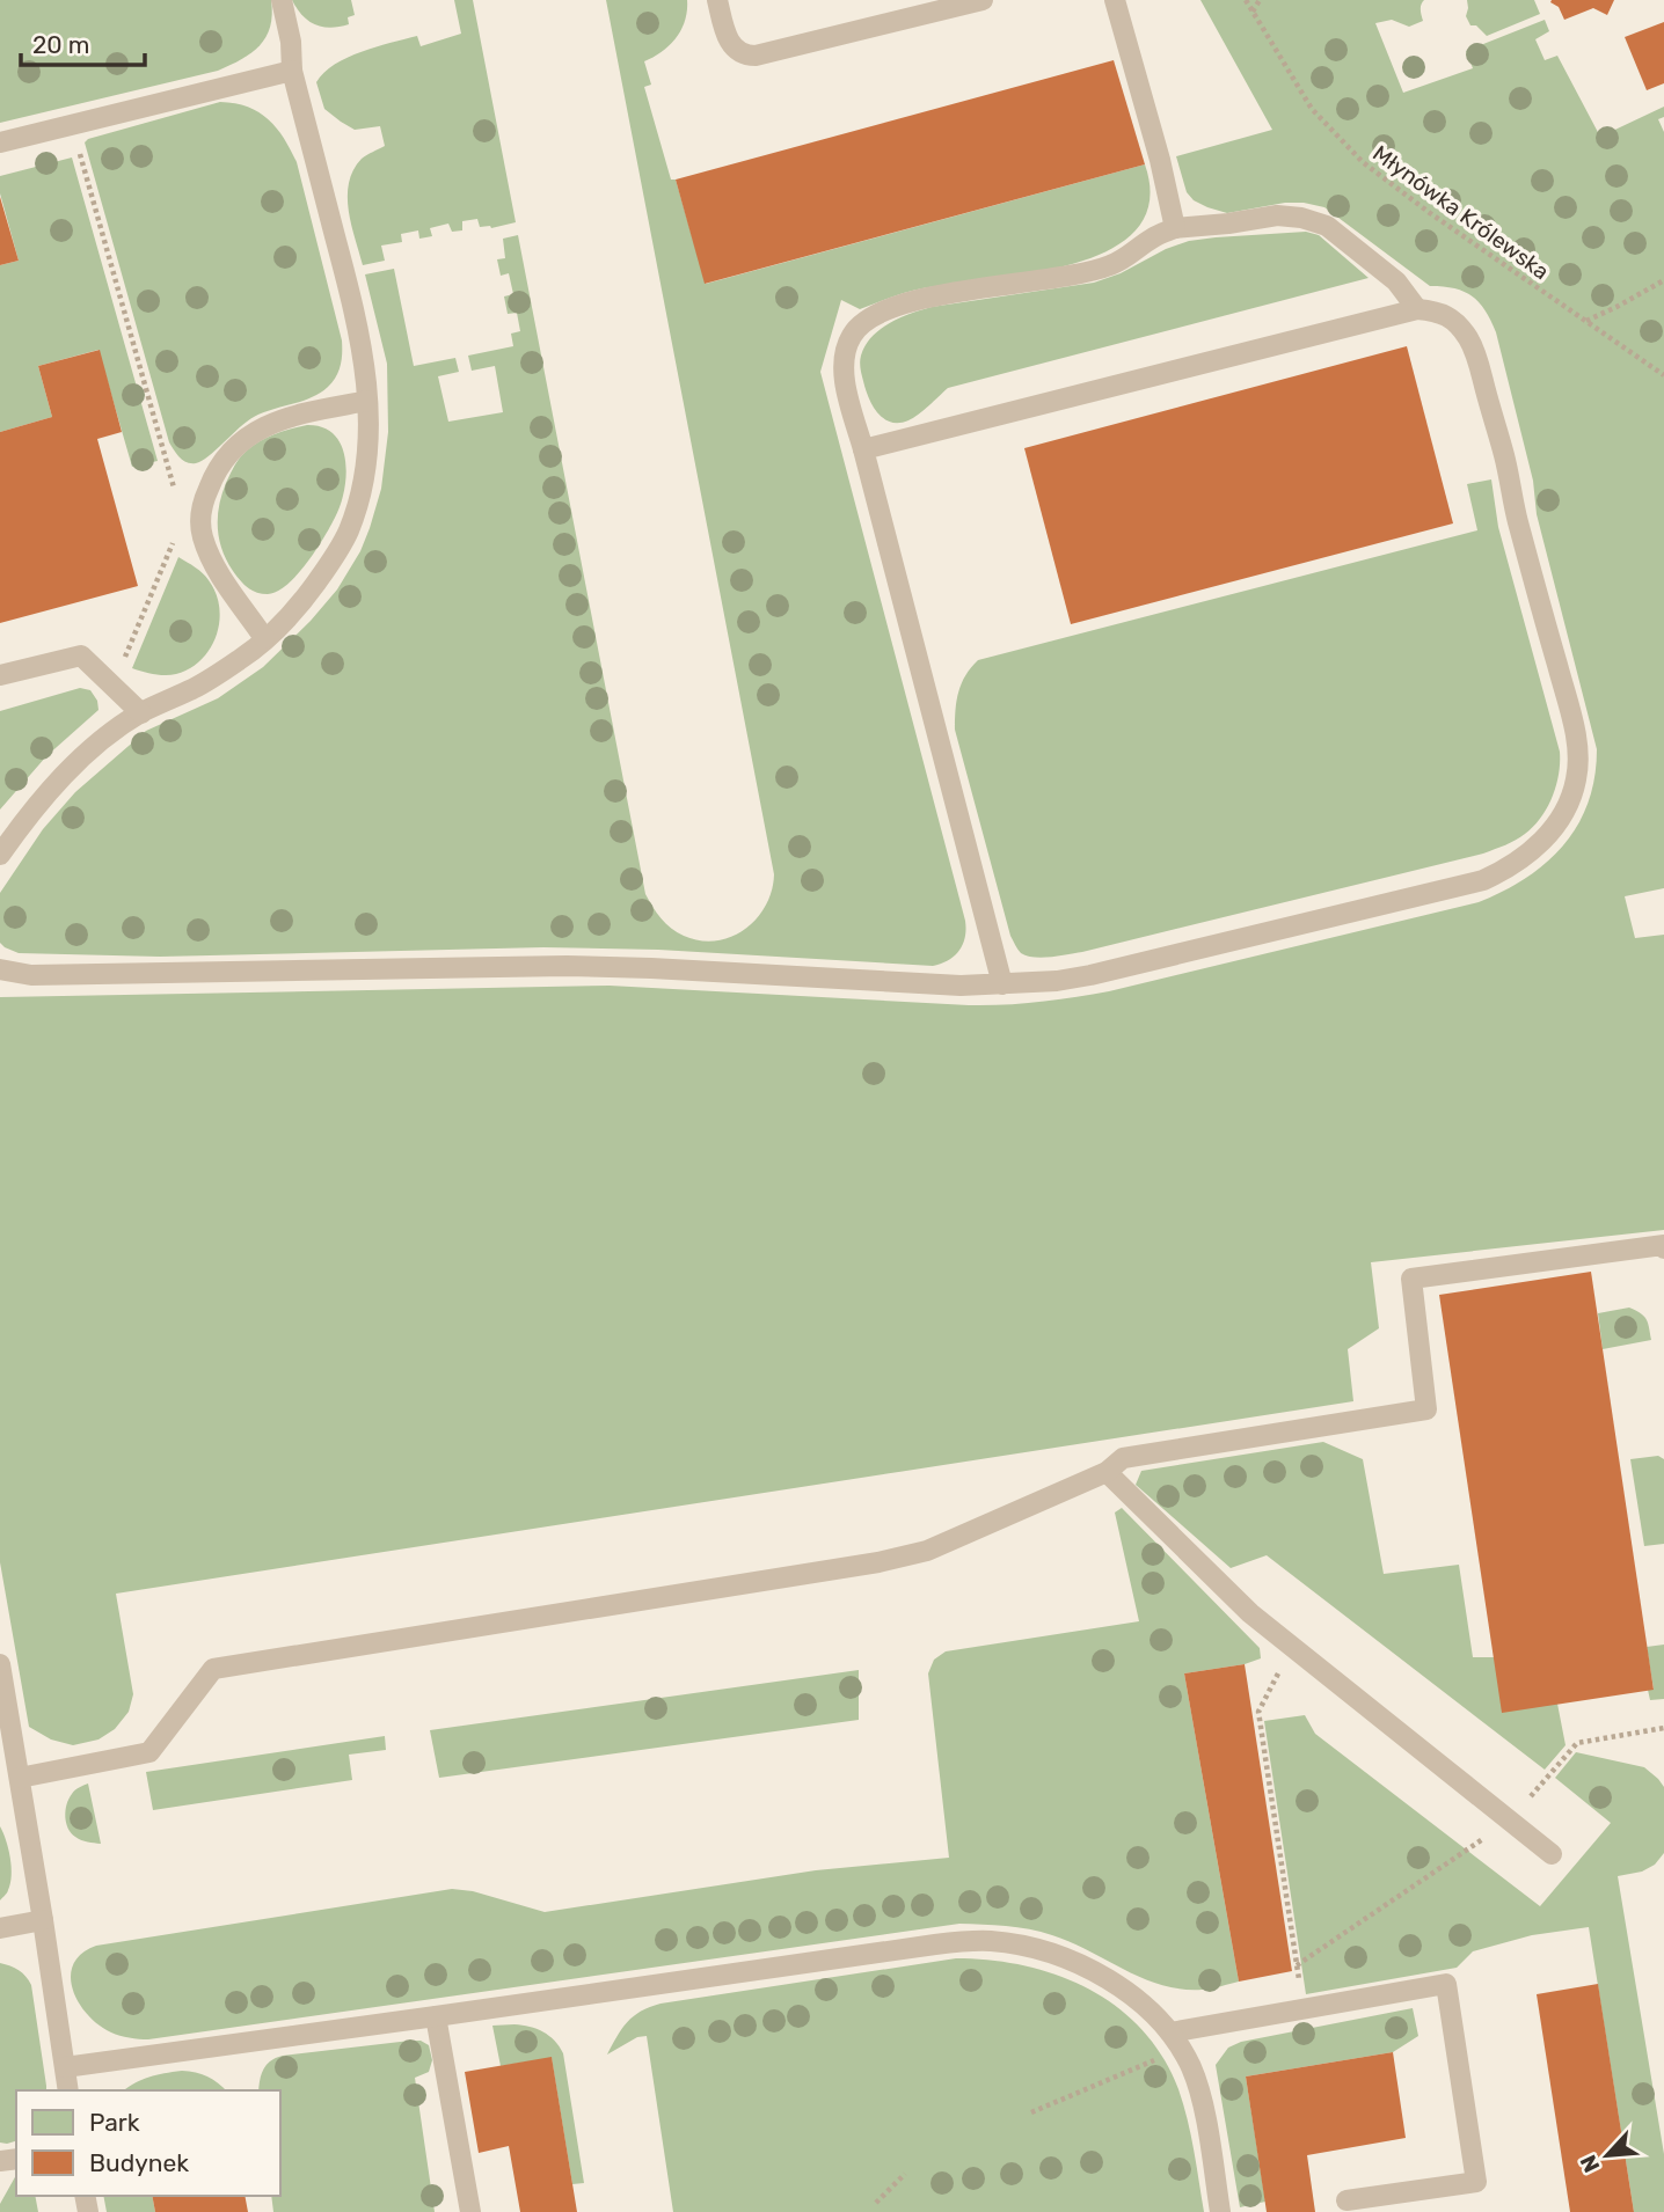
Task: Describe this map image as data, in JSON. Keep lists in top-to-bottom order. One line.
{"streets":{"path":["Młynówka Królewska"]},"legend":["Park","Budynek"],"scale_bar":"20 m","north":"bottom left"}
